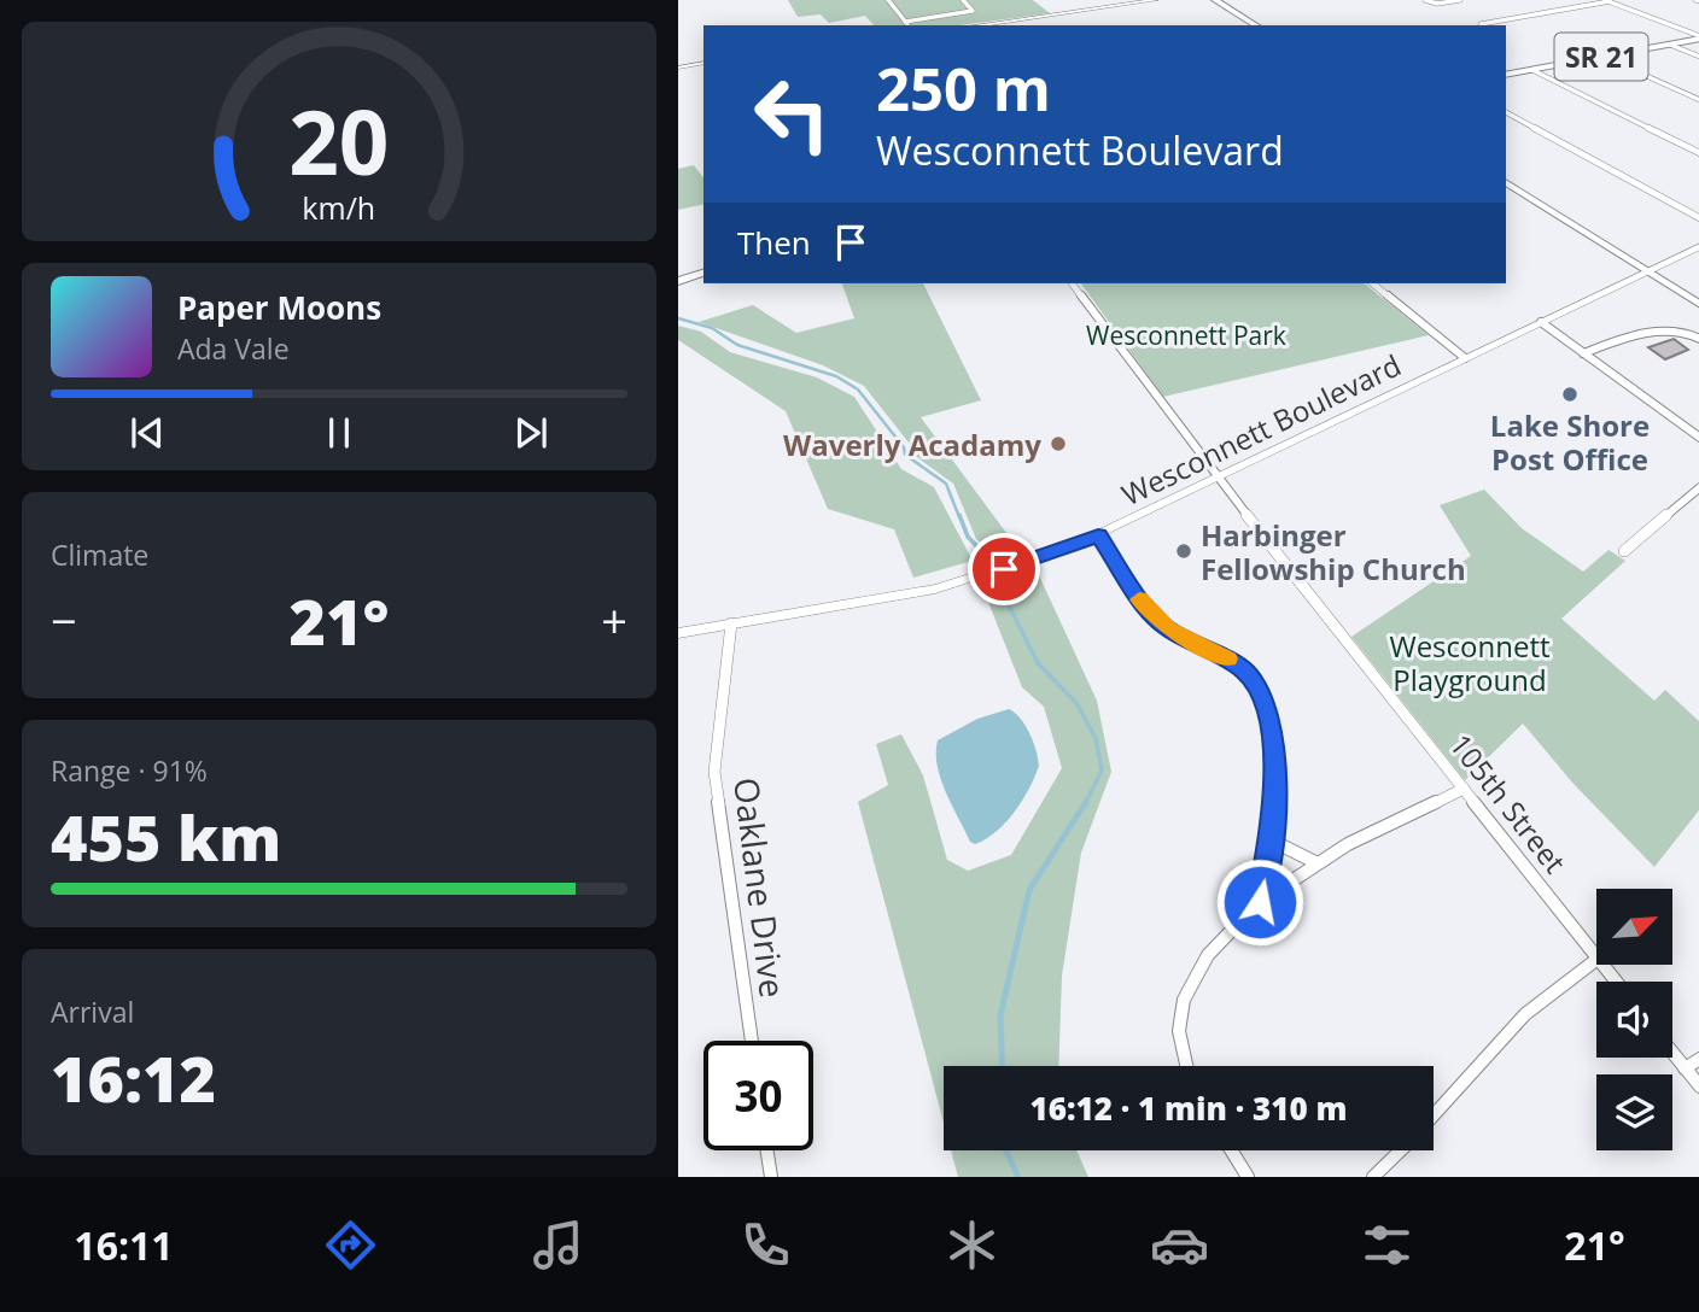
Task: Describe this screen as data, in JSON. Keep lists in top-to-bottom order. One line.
{"streets":{"main road":["SR 21"],"street":["Wesconnett Boulevard","105th Street","Oaklane Drive"]},"crossings":[["Wesconnett Boulevard","105th Street"],["Wesconnett Boulevard","Oaklane Drive"]],"parks":["Wesconnett Park","Wesconnett Playground"],"places":["Lake Shore Post Office","Waverly Acadamy","Harbinger Fellowship Church"],"north":"top right","page":{"turn":["250 m","Wesconnett Boulevard"],"then":"Then","song":["Paper Moons","Ada Vale"],"tile":["Climate",["Range · 91%","455 km"],["Arrival","16:12"]],"heat":["−","21°","+"],"limit":"30","trip":"16:12 · 1 min · 310 m","tabs":["16:11","21°"],"gauge":["20","km/h"]}}
